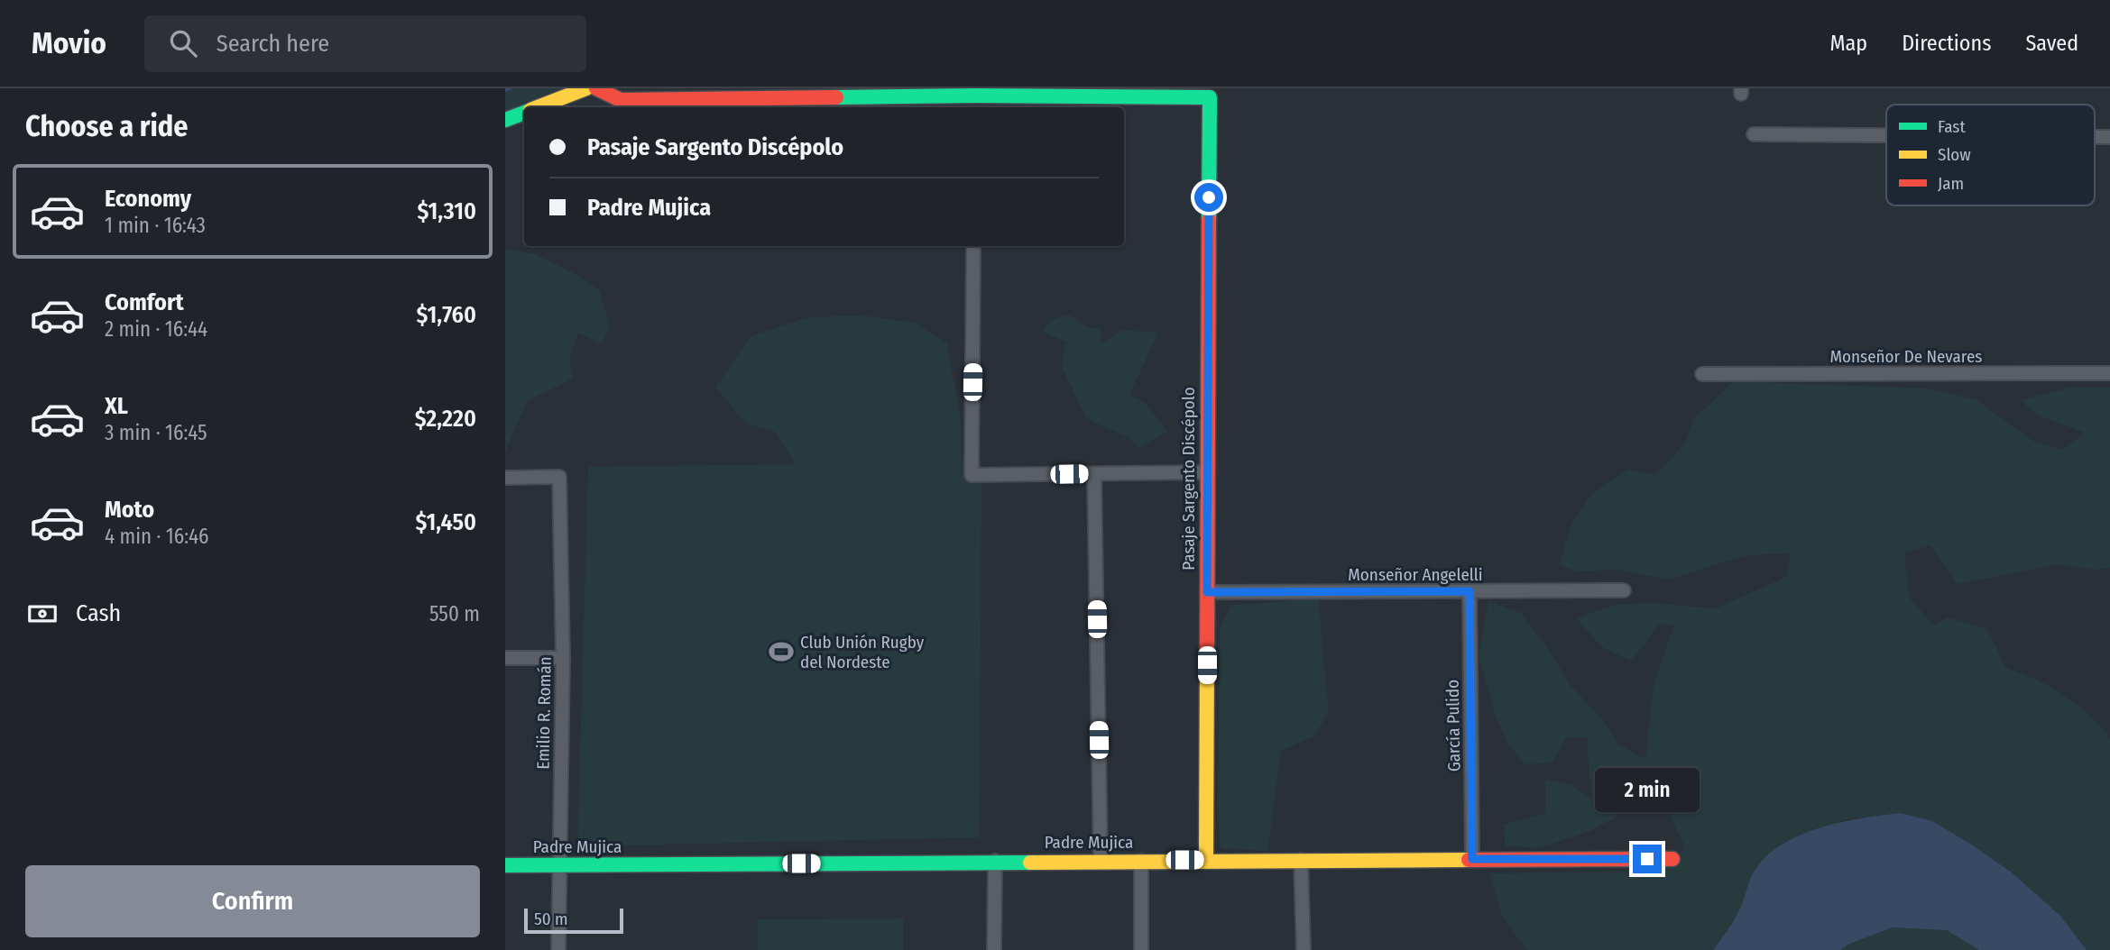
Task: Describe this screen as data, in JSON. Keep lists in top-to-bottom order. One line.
{"streets":{"street":["Monseñor De Nevares","Pasaje Sargento Discépolo","Monseñor Angelelli","Emilio R. Román","García Pulido","Padre Mujica"]},"crossings":[["Pasaje Sargento Discépolo","Monseñor Angelelli"],["Pasaje Sargento Discépolo","Padre Mujica"],["Monseñor Angelelli","García Pulido"],["Emilio R. Román","Padre Mujica"],["García Pulido","Padre Mujica"]],"places":{"sports":["Club Unión Rugby del Nordeste"]},"legend":["Fast","Slow","Jam"],"scale_bar":"50 m","page":{"header":"Movio","search":"Search here","nav":["Map","Directions","Saved"],"heading":"Choose a ride","banner":["Pasaje Sargento Discépolo","Padre Mujica"],"list":[{"name":"Economy","note":"1 min · 16:43","value":"$1,310"},{"name":"Comfort","note":"2 min · 16:44","value":"$1,760"},{"name":"XL","note":"3 min · 16:45","value":"$2,220"},{"name":"Moto","note":"4 min · 16:46","value":"$1,450"}],"pay":["Cash","550 m"],"bubble":"2 min","buttons":"Confirm","scale":"50 m"}}
